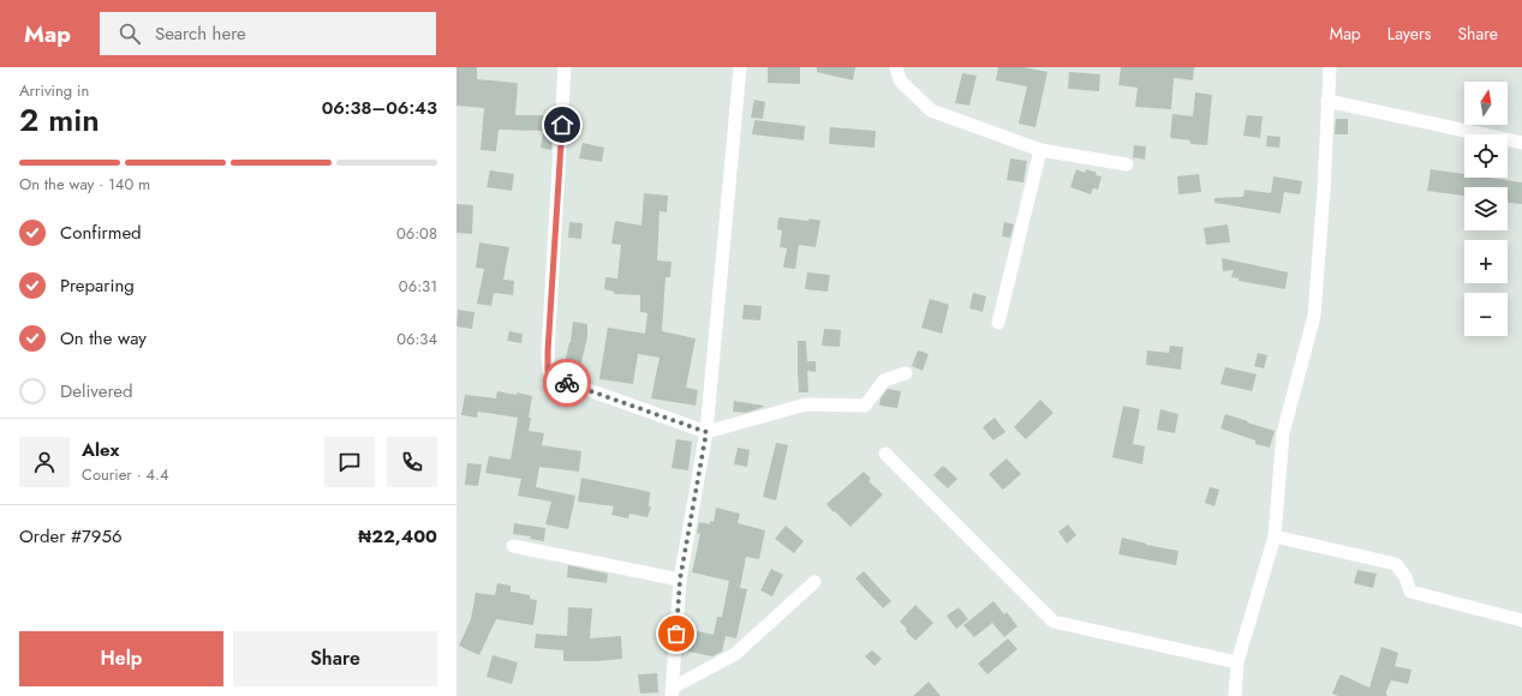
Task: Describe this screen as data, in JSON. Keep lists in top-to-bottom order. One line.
{"north":"top","page":{"header":"Map","search":"Search here","nav":["Map","Layers","Share"],"heading":["2 min","Arriving in","06:38–06:43"],"panel":["Alex","Courier · 4.4","Order #7956","₦22,400"],"map_buttons":["+","−"],"bar":"On the way · 140 m","list":[["Confirmed","06:08"],["Preparing","06:31"],["On the way","06:34"],"Delivered"],"buttons":["Help","Share"]}}
